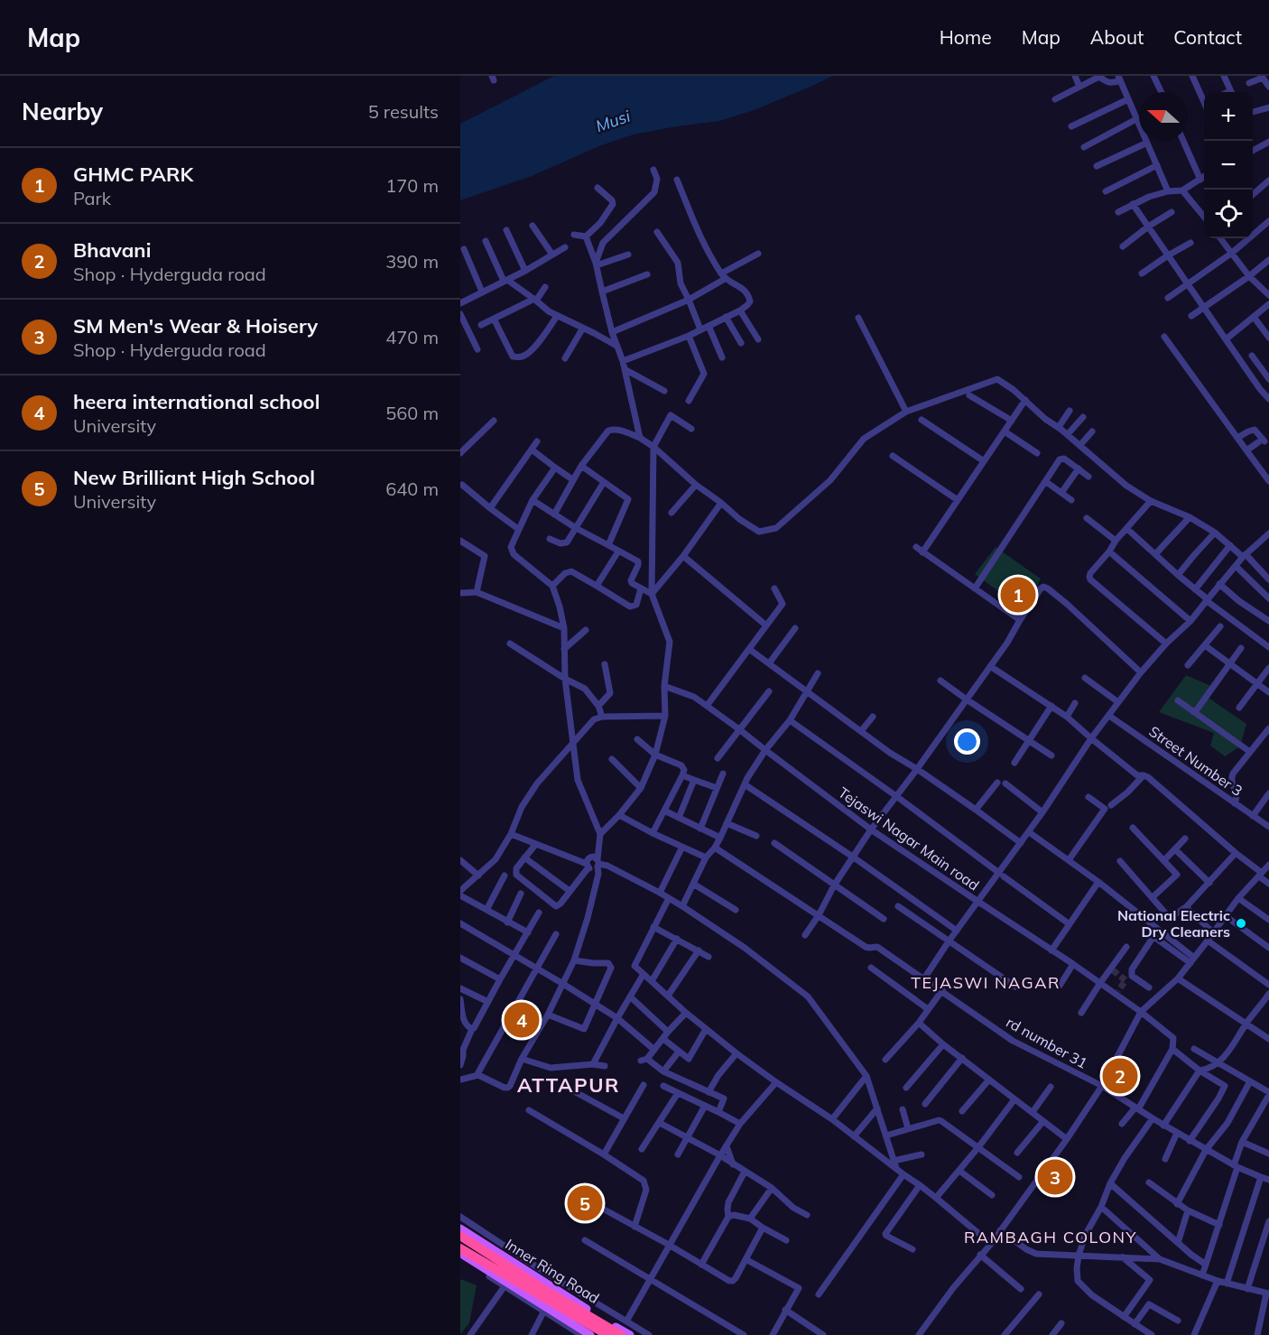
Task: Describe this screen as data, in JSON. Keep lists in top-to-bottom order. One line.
{"streets":{"main road":["Inner Ring Road"],"street":["Street Number 3","Tejaswi Nagar Main road","rd number 31"]},"districts":["TEJASWI NAGAR","ATTAPUR","RAMBAGH COLONY"],"water":["Musi"],"places":["National Electric Dry Cleaners"],"north":"left","page":{"header":"Map","nav":["Home","Map","About","Contact"],"heading":["Nearby","5 results"],"map_buttons":["+","−"],"list":[{"mark":"1","name":"GHMC PARK","note":"Park","value":"170 m"},{"mark":"2","name":"Bhavani","note":"Shop · Hyderguda road","value":"390 m"},{"mark":"3","name":"SM Men's Wear & Hoisery","note":"Shop · Hyderguda road","value":"470 m"},{"mark":"4","name":"heera international school","note":"University","value":"560 m"},{"mark":"5","name":"New Brilliant High School","note":"University","value":"640 m"}],"pins":["1","4","2","3","5"]}}
